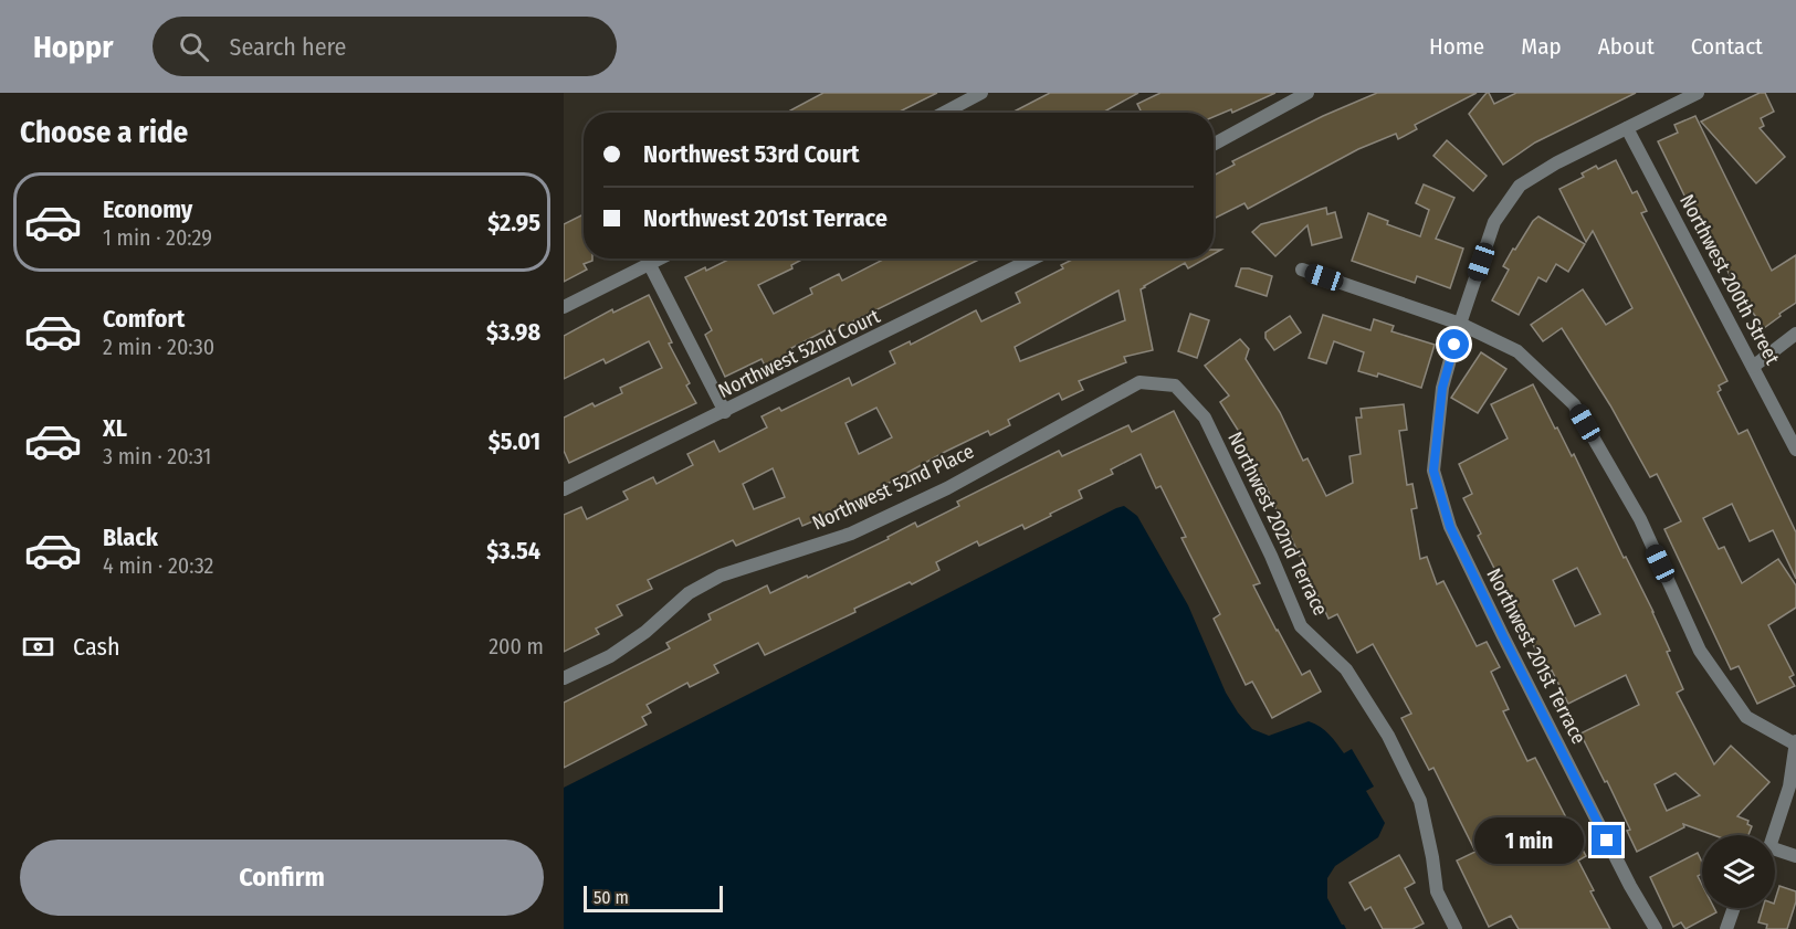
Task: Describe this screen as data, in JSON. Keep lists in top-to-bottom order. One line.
{"streets":{"street":["Northwest 200th Street","Northwest 52nd Court","Northwest 52nd Place","Northwest 202nd Terrace","Northwest 201st Terrace"]},"crossings":[["Northwest 200th Street","Northwest 201st Terrace"],["Northwest 52nd Place","Northwest 202nd Terrace"]],"scale_bar":"50 m","page":{"header":"Hoppr","search":"Search here","nav":["Home","Map","About","Contact"],"heading":"Choose a ride","banner":["Northwest 53rd Court","Northwest 201st Terrace"],"list":[{"name":"Economy","note":"1 min · 20:29","value":"$2.95"},{"name":"Comfort","note":"2 min · 20:30","value":"$3.98"},{"name":"XL","note":"3 min · 20:31","value":"$5.01"},{"name":"Black","note":"4 min · 20:32","value":"$3.54"}],"pay":["Cash","200 m"],"bubble":"1 min","buttons":"Confirm","scale":"50 m"}}
